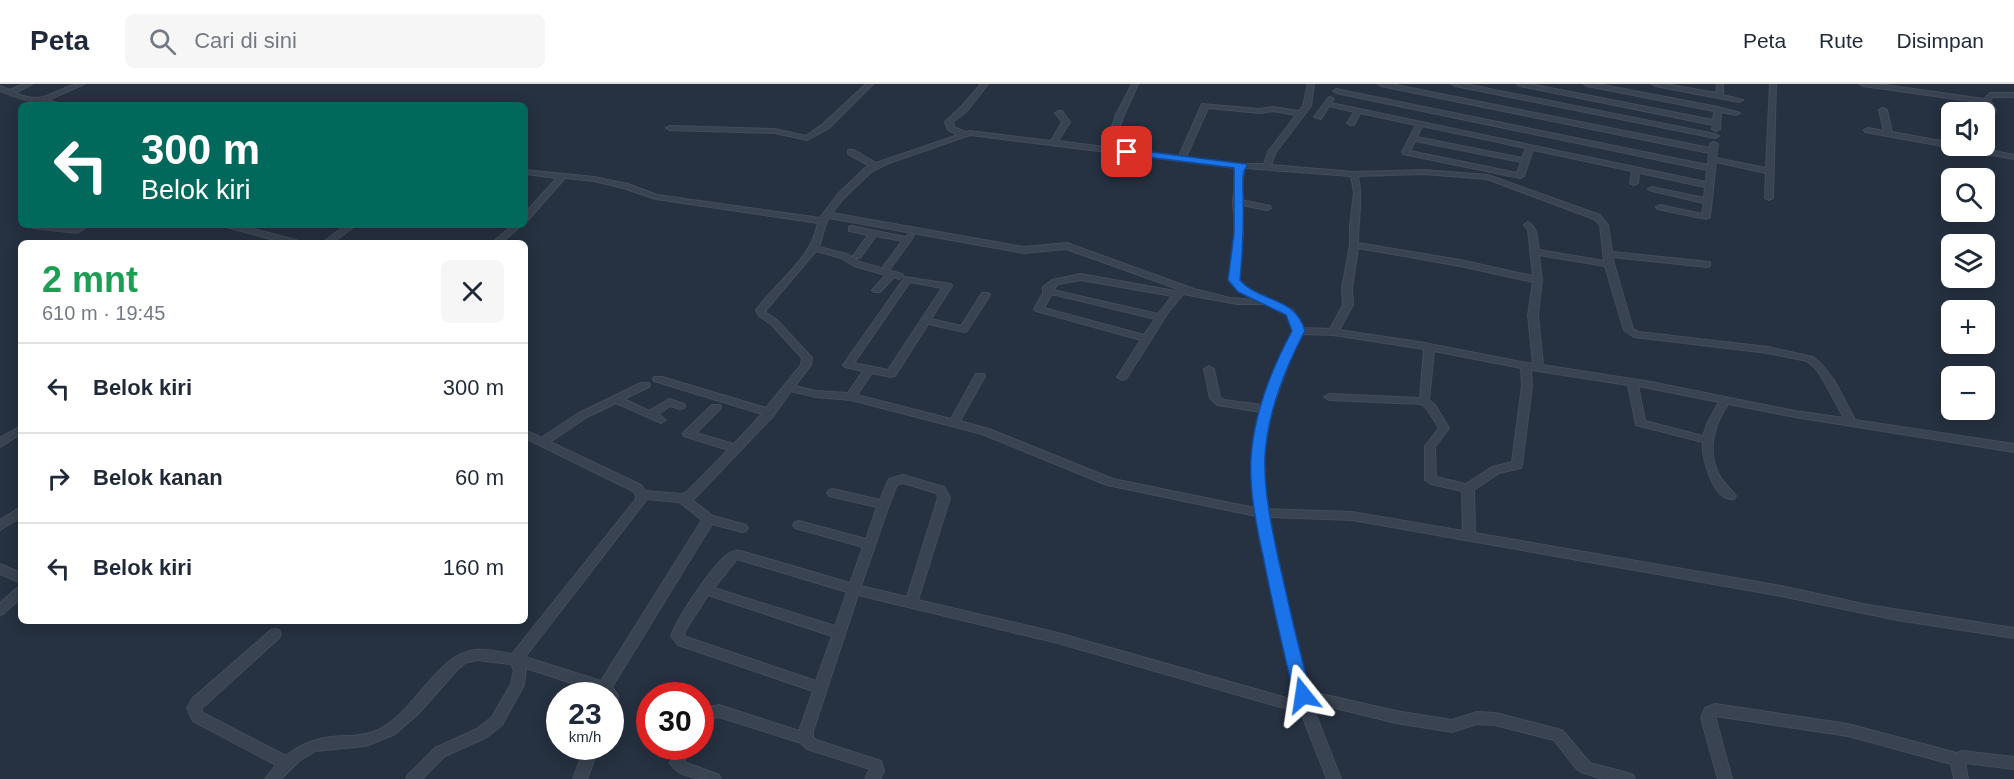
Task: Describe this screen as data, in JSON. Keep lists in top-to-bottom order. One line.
{"page":{"header":"Peta","search":"Cari di sini","nav":["Peta","Rute","Disimpan"],"map_buttons":["+","−"],"turn":["300 m","Belok kiri"],"heading":["2 mnt","610 m · 19:45"],"list":[{"name":"Belok kiri","value":"300 m"},{"name":"Belok kanan","value":"60 m"},{"name":"Belok kiri","value":"160 m"}],"speed":"23 km/h","limit":"30"}}
